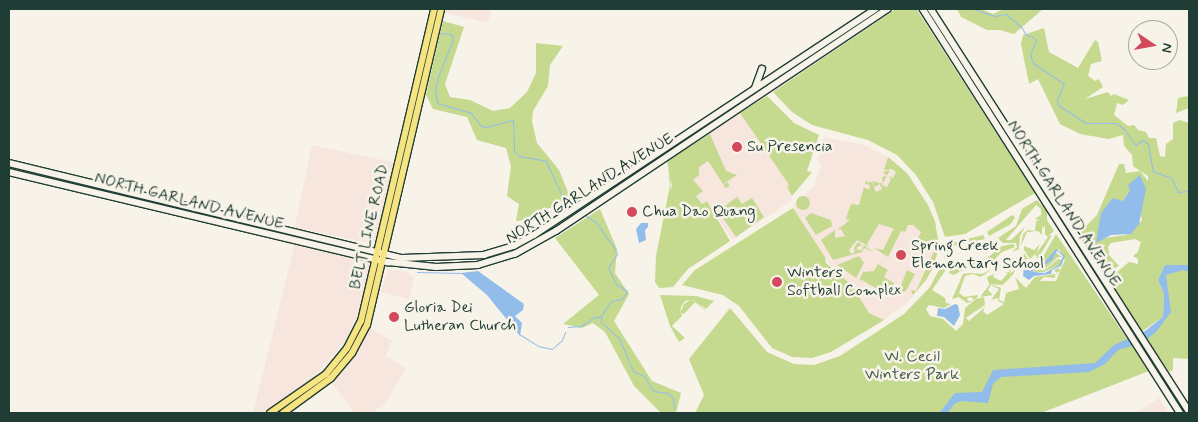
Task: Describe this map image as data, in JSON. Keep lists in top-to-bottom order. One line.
{"streets":{"main road":["NORTH GARLAND AVENUE","BELT LINE ROAD"]},"crossings":[["NORTH GARLAND AVENUE","BELT LINE ROAD"]],"parks":["W. Cecil Winters Park"],"places":["Su Presencia","Chua Dao Quang","Spring Creek Elementary School","Winters Softball Complex","Gloria Dei Lutheran Church"],"north":"right"}
